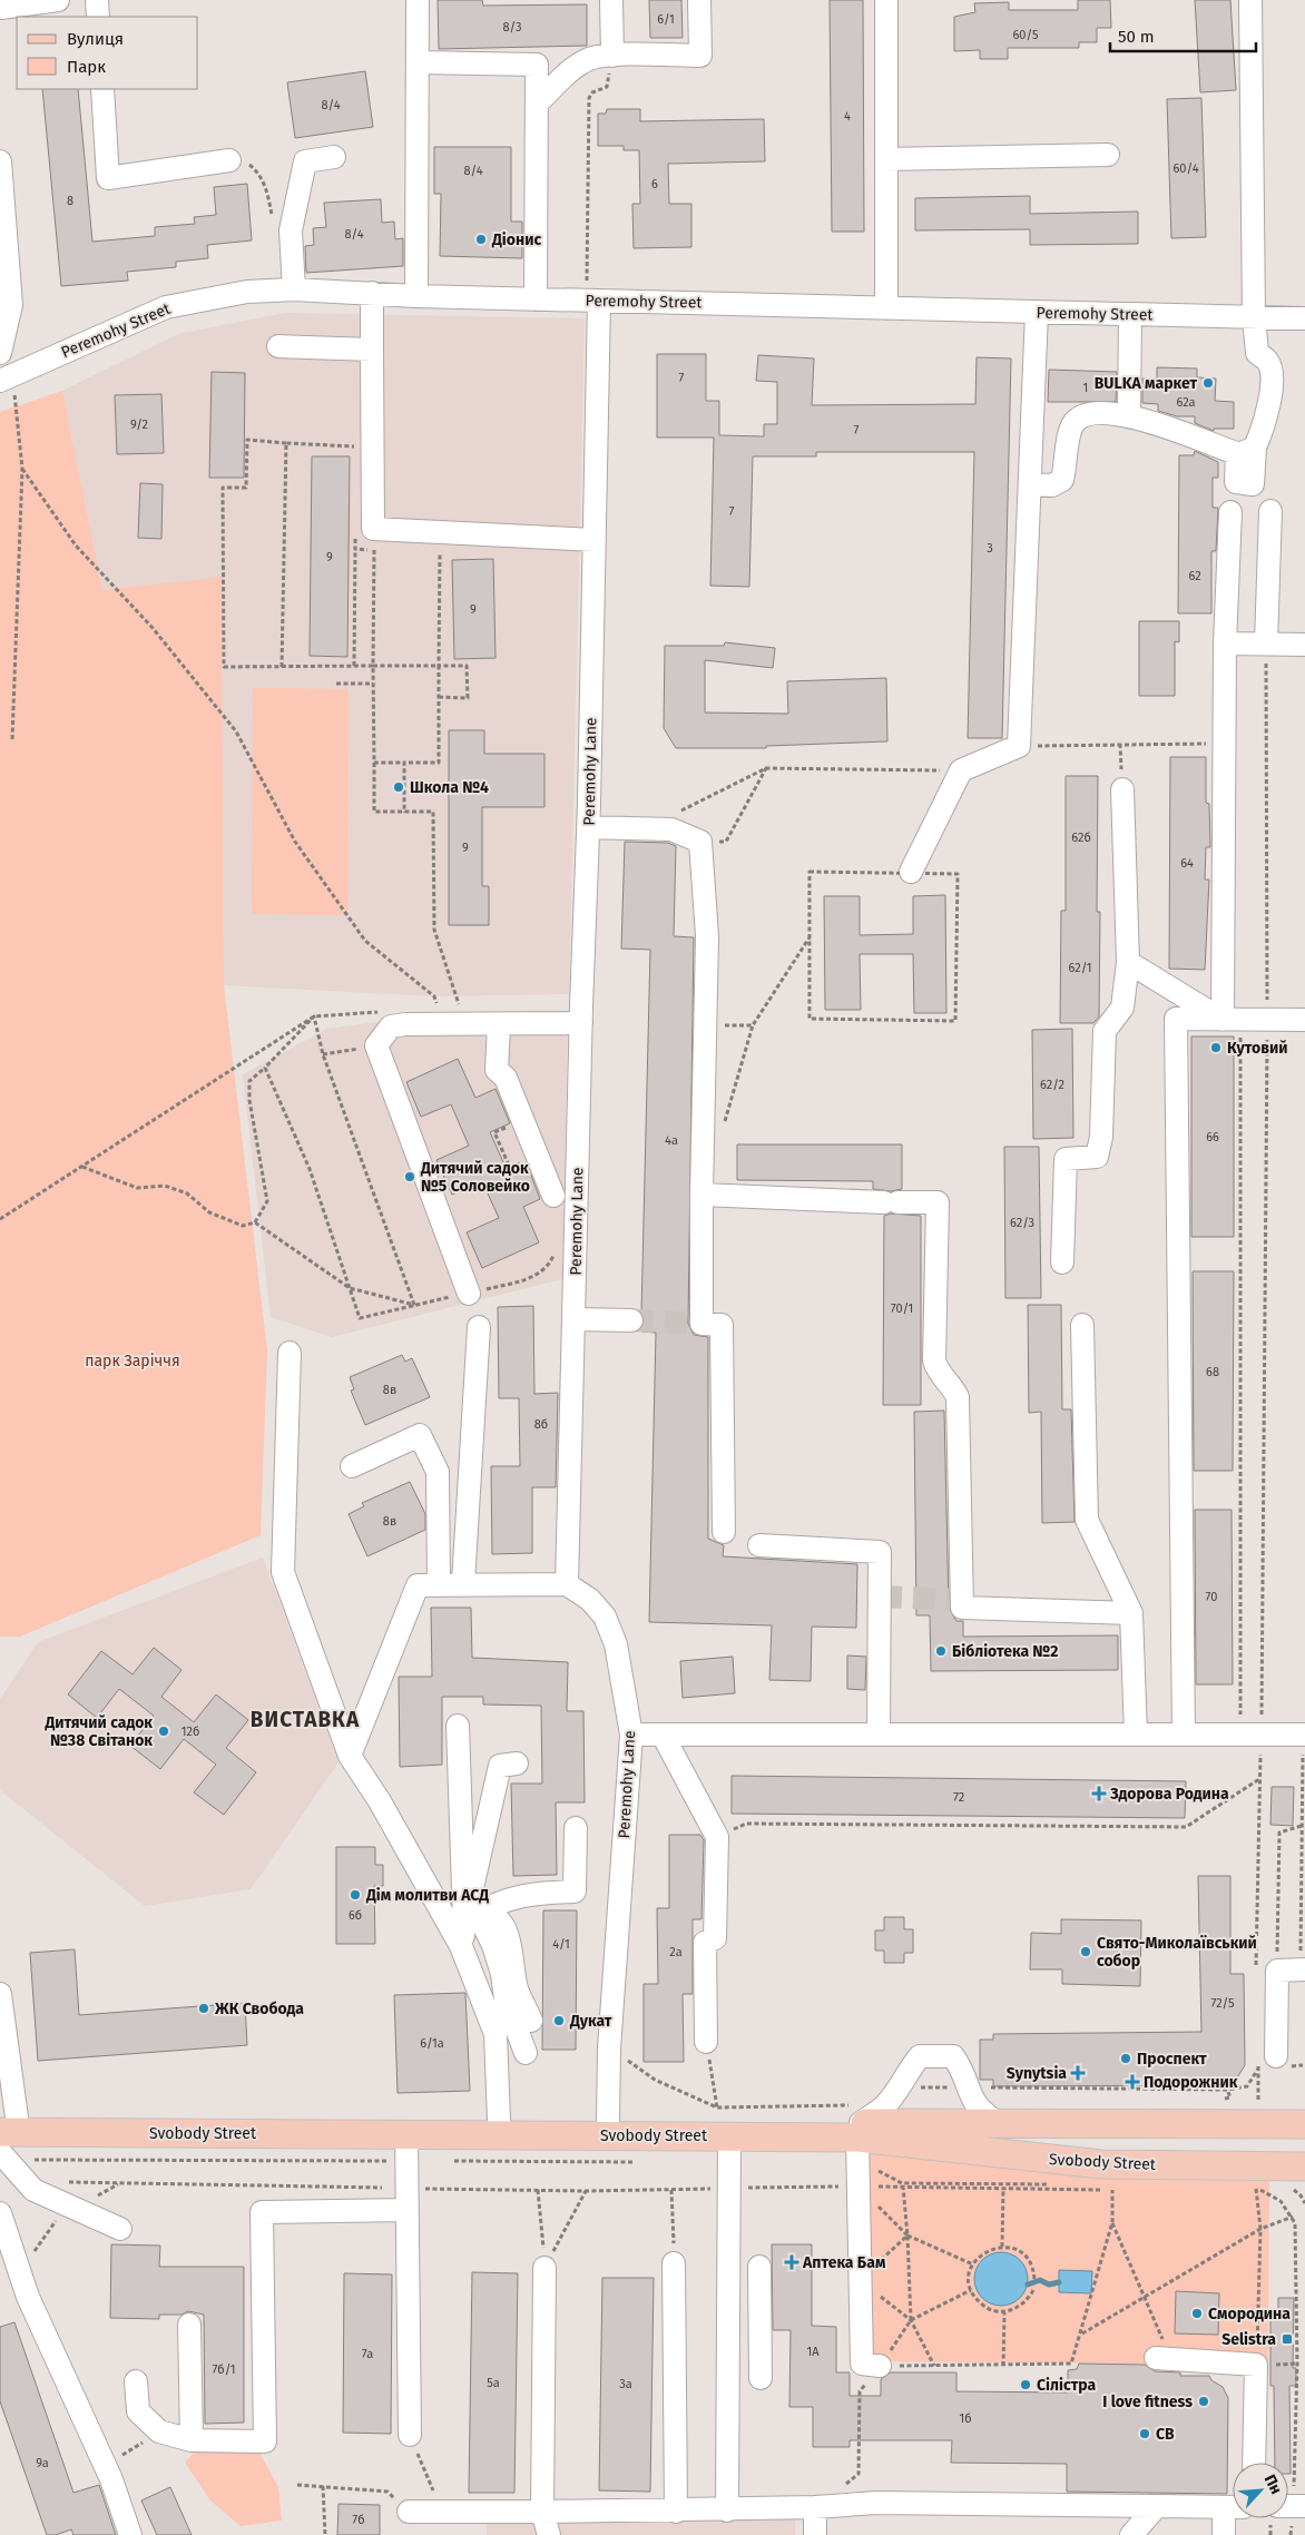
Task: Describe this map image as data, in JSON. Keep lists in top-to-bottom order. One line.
{"streets":{"main road":["Svobody Street"],"street":["Peremohy Street","Peremohy Lane"]},"crossings":[["Peremohy Street","Peremohy Lane"],["Peremohy Lane","Svobody Street"]],"districts":["ВИСТАВКА"],"parks":["парк Заріччя"],"places":{"other":["Діонис","BULKA маркет","Школа №4","Кутовий","Дитячий садок №5 Соловейко","Бібліотека №2","Дитячий садок №38 Світанок","Дім молитви АСД","Свято-Миколаївський собор","ЖК Свобода","Дукат","Проспект","Смородина","Сілістра","I love fitness","СВ"],"health":["Здорова Родина","Synytsia","Подорожник","Аптека Бам"],"transit":["Selistra"]},"house_numbers":["6/1","8/3","60/5","8/4","4","60/4","8/4","6","8","8/4","7","1","62а","9/2","7","7","3","9","62","9","62б","9","64","62/1","62/2","66","4а","62/3","70/1","68","8в","8б","8в","70","12б","72","6б","4/1","2а","72/5","6/1а","1А","7а","7б/1","5а","3а","1б","9а","7б"],"legend":["Вулиця","Парк"],"scale_bar":"50 m","north":"top right"}
